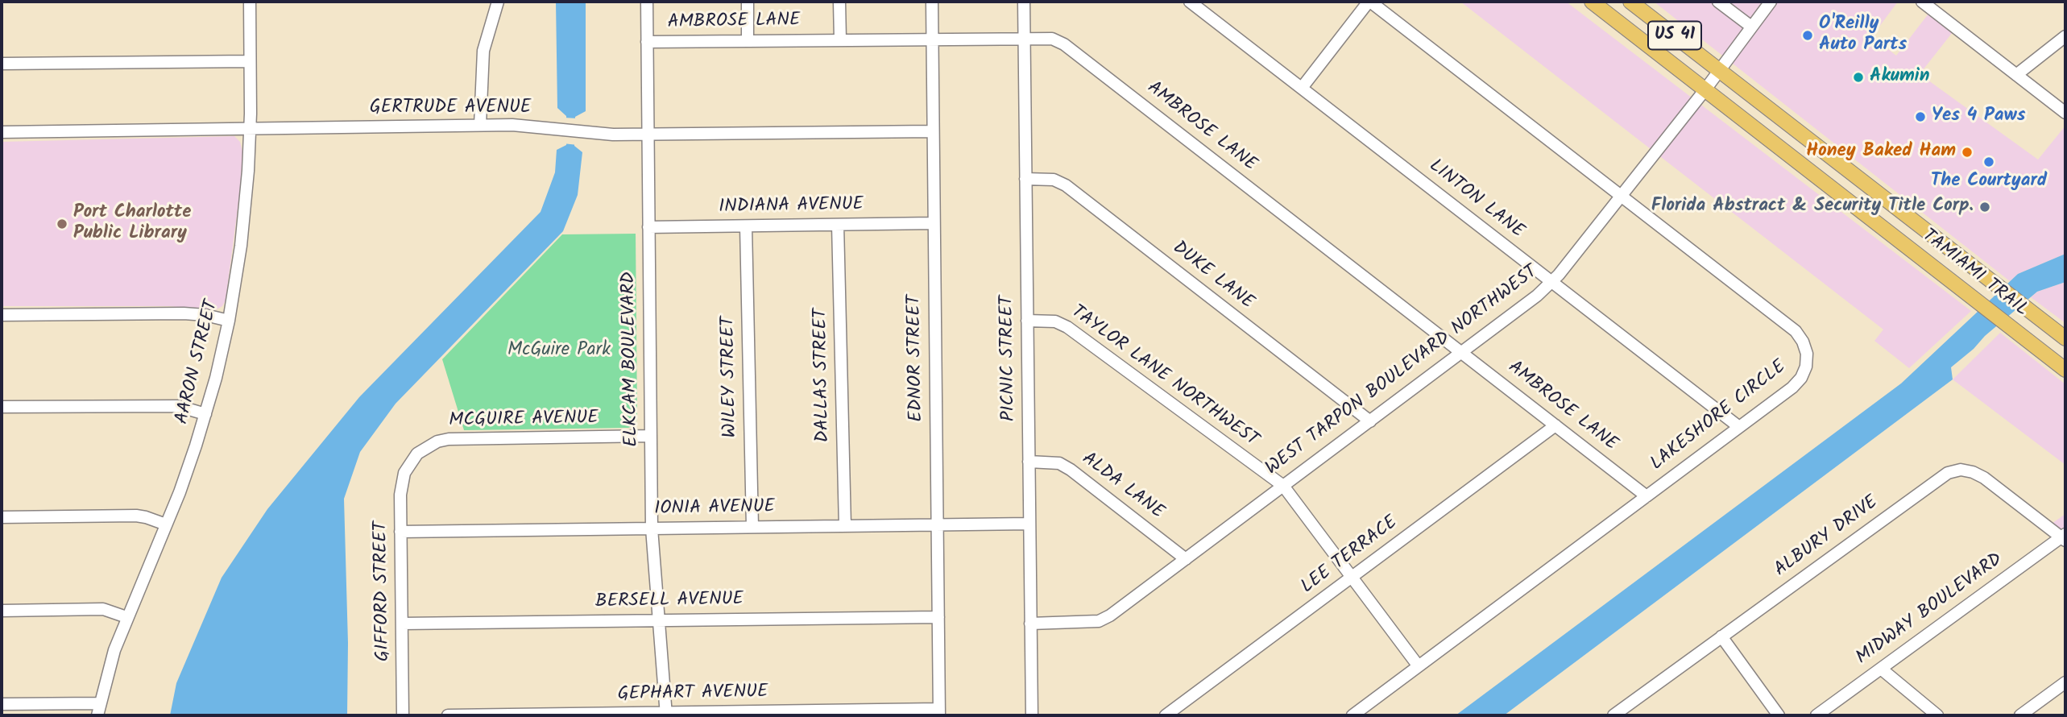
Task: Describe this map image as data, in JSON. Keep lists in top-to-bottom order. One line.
{"streets":{"main road":["US 41","TAMIAMI TRAIL"],"street":["AMBROSE LANE","GERTRUDE AVENUE","LINTON LANE","INDIANA AVENUE","DUKE LANE","EDNOR STREET","PICNIC STREET","ELKCAM BOULEVARD","AARON STREET","WEST TARPON BOULEVARD NORTHWEST","DALLAS STREET","WILEY STREET","TAYLOR LANE NORTHWEST","LAKESHORE CIRCLE","MCGUIRE AVENUE","ALDA LANE","IONIA AVENUE","ALBURY DRIVE","LEE TERRACE","GIFFORD STREET","BERSELL AVENUE","MIDWAY BOULEVARD","GEPHART AVENUE"]},"crossings":[["AMBROSE LANE","EDNOR STREET"],["AMBROSE LANE","PICNIC STREET"],["AMBROSE LANE","ELKCAM BOULEVARD"],["AMBROSE LANE","WEST TARPON BOULEVARD NORTHWEST"],["AMBROSE LANE","LAKESHORE CIRCLE"],["AMBROSE LANE","LEE TERRACE"],["GERTRUDE AVENUE","EDNOR STREET"],["GERTRUDE AVENUE","ELKCAM BOULEVARD"],["GERTRUDE AVENUE","AARON STREET"],["LINTON LANE","WEST TARPON BOULEVARD NORTHWEST"],["LINTON LANE","LAKESHORE CIRCLE"],["INDIANA AVENUE","EDNOR STREET"],["INDIANA AVENUE","ELKCAM BOULEVARD"],["INDIANA AVENUE","DALLAS STREET"],["INDIANA AVENUE","WILEY STREET"],["TAMIAMI TRAIL","WEST TARPON BOULEVARD NORTHWEST"],["DUKE LANE","PICNIC STREET"],["DUKE LANE","WEST TARPON BOULEVARD NORTHWEST"],["EDNOR STREET","IONIA AVENUE"],["EDNOR STREET","BERSELL AVENUE"],["EDNOR STREET","GEPHART AVENUE"],["PICNIC STREET","WEST TARPON BOULEVARD NORTHWEST"],["PICNIC STREET","TAYLOR LANE NORTHWEST"],["PICNIC STREET","ALDA LANE"],["PICNIC STREET","IONIA AVENUE"],["ELKCAM BOULEVARD","MCGUIRE AVENUE"],["ELKCAM BOULEVARD","IONIA AVENUE"],["ELKCAM BOULEVARD","BERSELL AVENUE"],["ELKCAM BOULEVARD","GEPHART AVENUE"],["WEST TARPON BOULEVARD NORTHWEST","TAYLOR LANE NORTHWEST"],["WEST TARPON BOULEVARD NORTHWEST","LAKESHORE CIRCLE"],["WEST TARPON BOULEVARD NORTHWEST","ALDA LANE"],["DALLAS STREET","IONIA AVENUE"],["WILEY STREET","IONIA AVENUE"],["TAYLOR LANE NORTHWEST","LAKESHORE CIRCLE"],["TAYLOR LANE NORTHWEST","LEE TERRACE"],["MCGUIRE AVENUE","GIFFORD STREET"],["IONIA AVENUE","GIFFORD STREET"],["ALBURY DRIVE","MIDWAY BOULEVARD"],["GIFFORD STREET","BERSELL AVENUE"]],"parks":["McGuire Park"],"places":["O'Reilly Auto Parts","Akumin","Yes 4 Paws","Honey Baked Ham","The Courtyard","Florida Abstract & Security Title Corp.","Port Charlotte Public Library"]}
